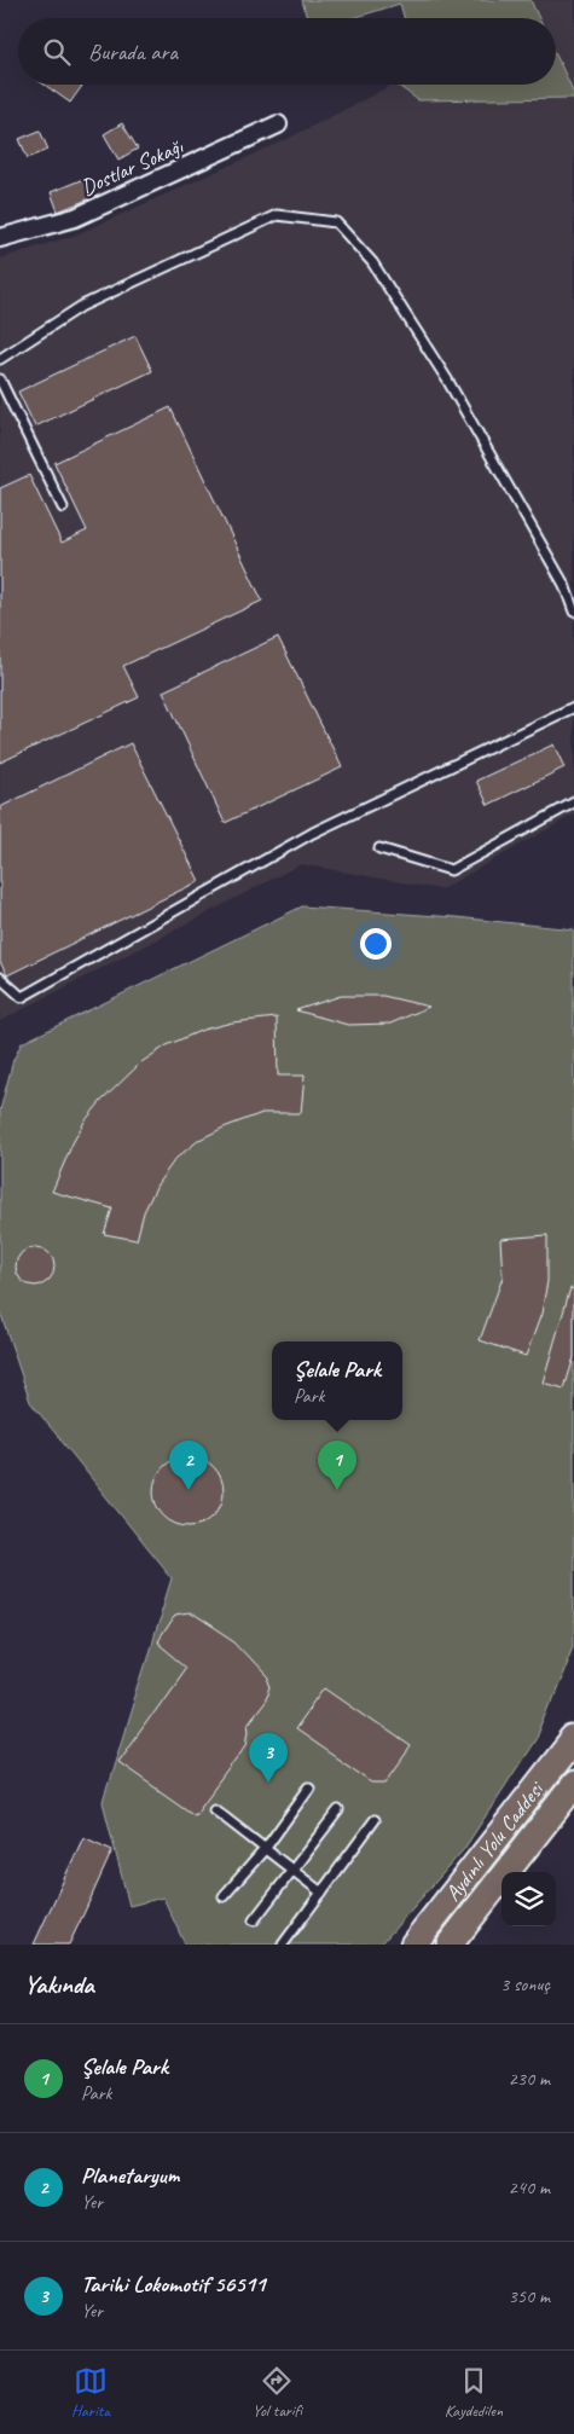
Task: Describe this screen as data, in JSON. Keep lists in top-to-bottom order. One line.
{"streets":{"main road":["Aydınlı Yolu Caddesi"],"street":["Dostlar Sokağı"]},"page":{"search":"Burada ara","popup":["Şelale Park","Park"],"pins":["1","2","3"],"heading":["Yakında","3 sonuç"],"list":[{"mark":"1","name":"Şelale Park","note":"Park","value":"230 m"},{"mark":"2","name":"Planetaryum","note":"Yer","value":"240 m"},{"mark":"3","name":"Tarihi Lokomotif 56511","note":"Yer","value":"350 m"}],"nav":["Harita","Yol tarifi","Kaydedilen"]}}
